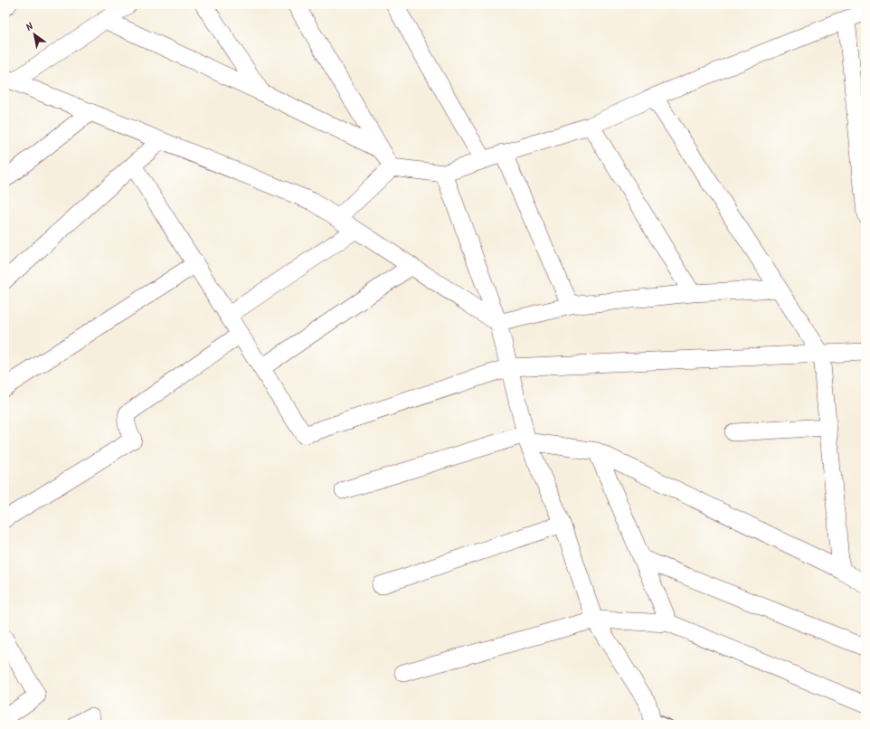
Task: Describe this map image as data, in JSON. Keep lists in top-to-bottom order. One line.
{"north":"top left"}
